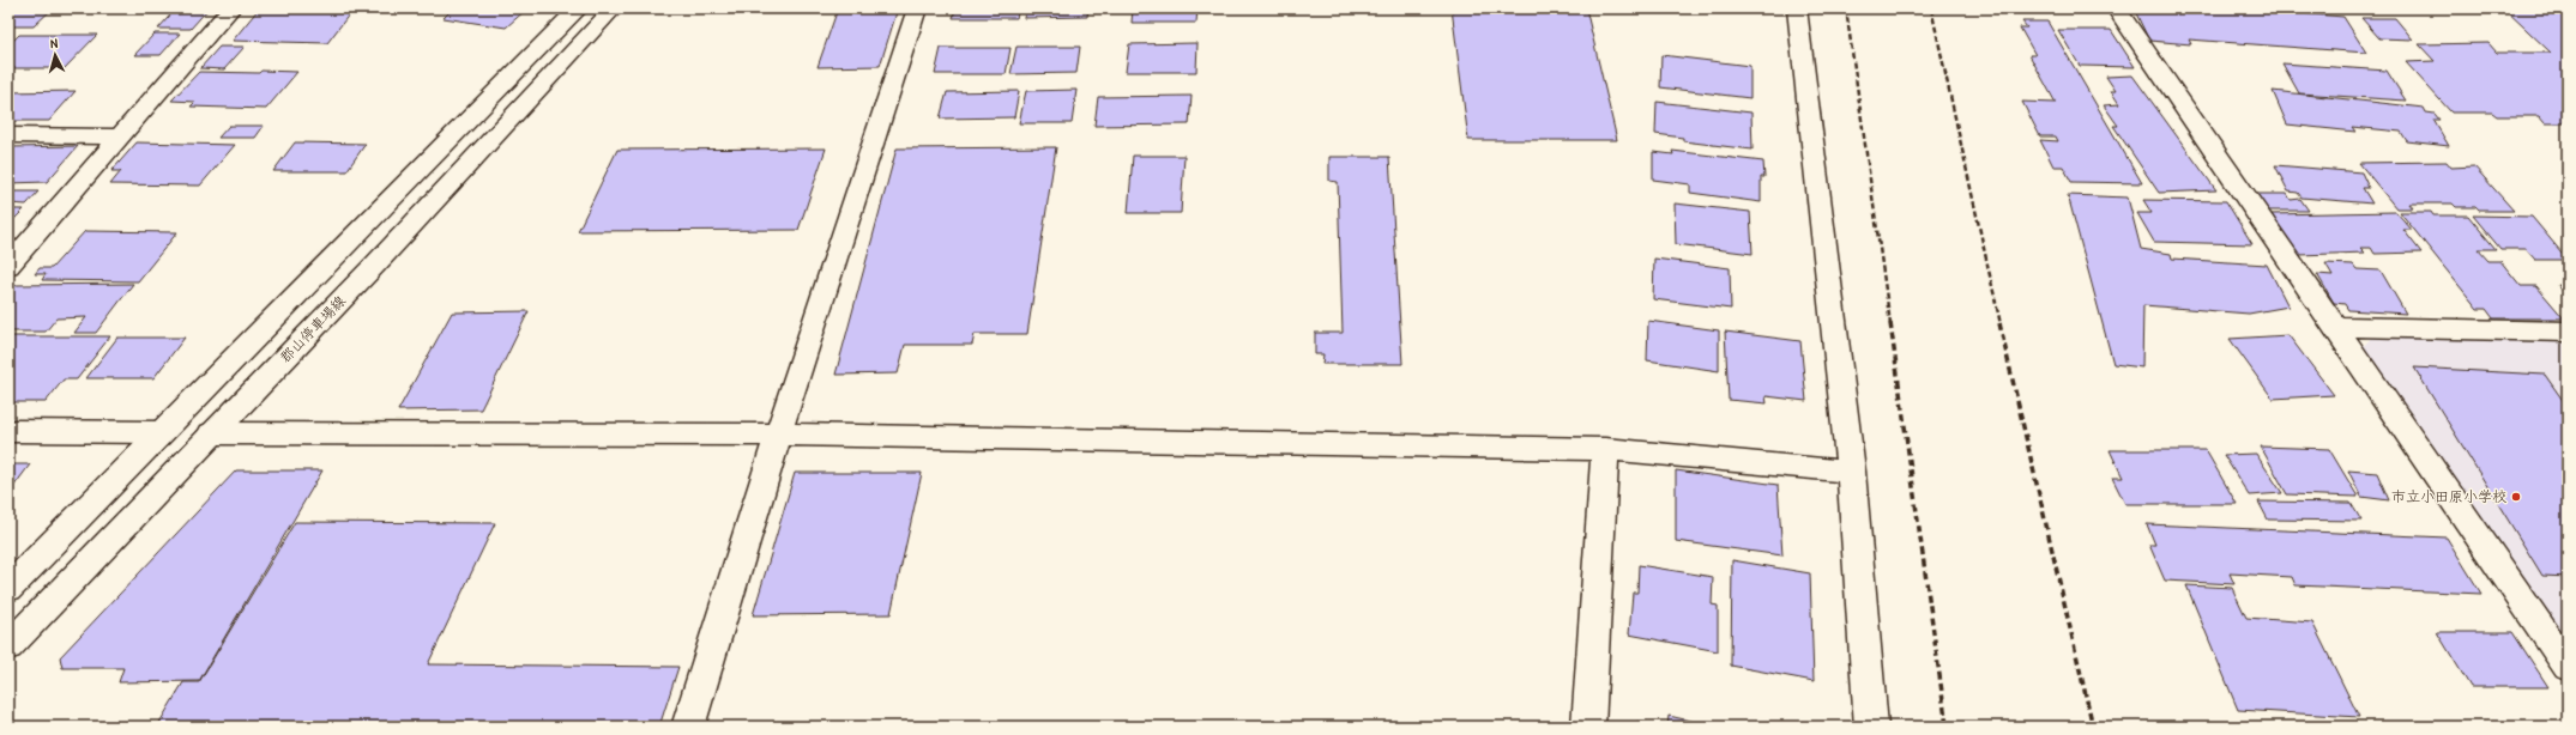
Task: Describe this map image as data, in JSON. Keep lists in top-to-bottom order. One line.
{"streets":{"street":["郡山停車場線"]},"places":["市立小田原小学校"],"north":"top"}
